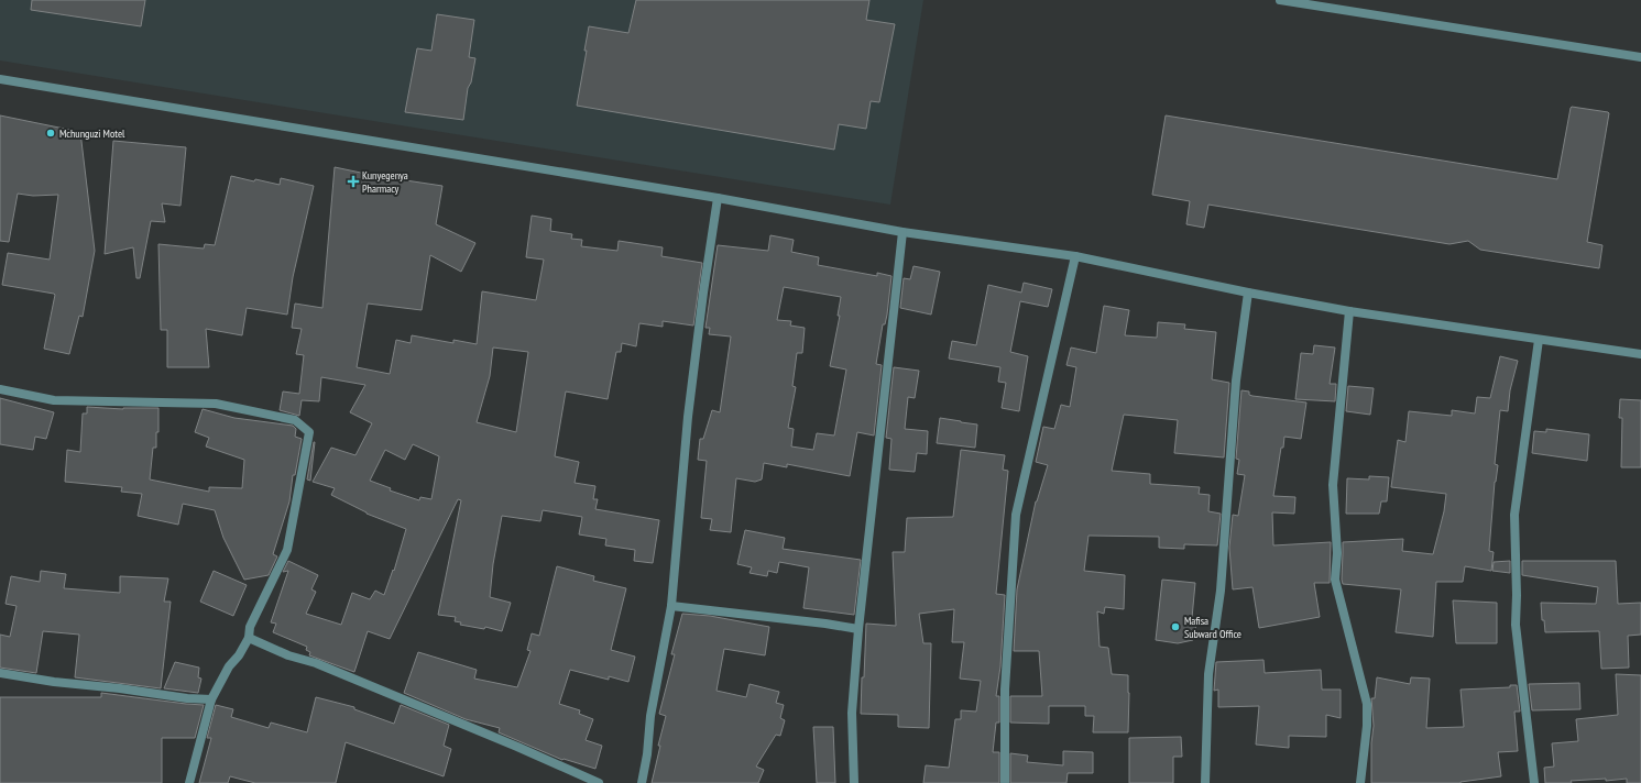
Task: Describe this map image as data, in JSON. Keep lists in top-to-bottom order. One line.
{"places":{"other":["Mchunguzi Motel","Mafisa Subward Office"],"health":["Kunyegenya Pharmacy"]}}
